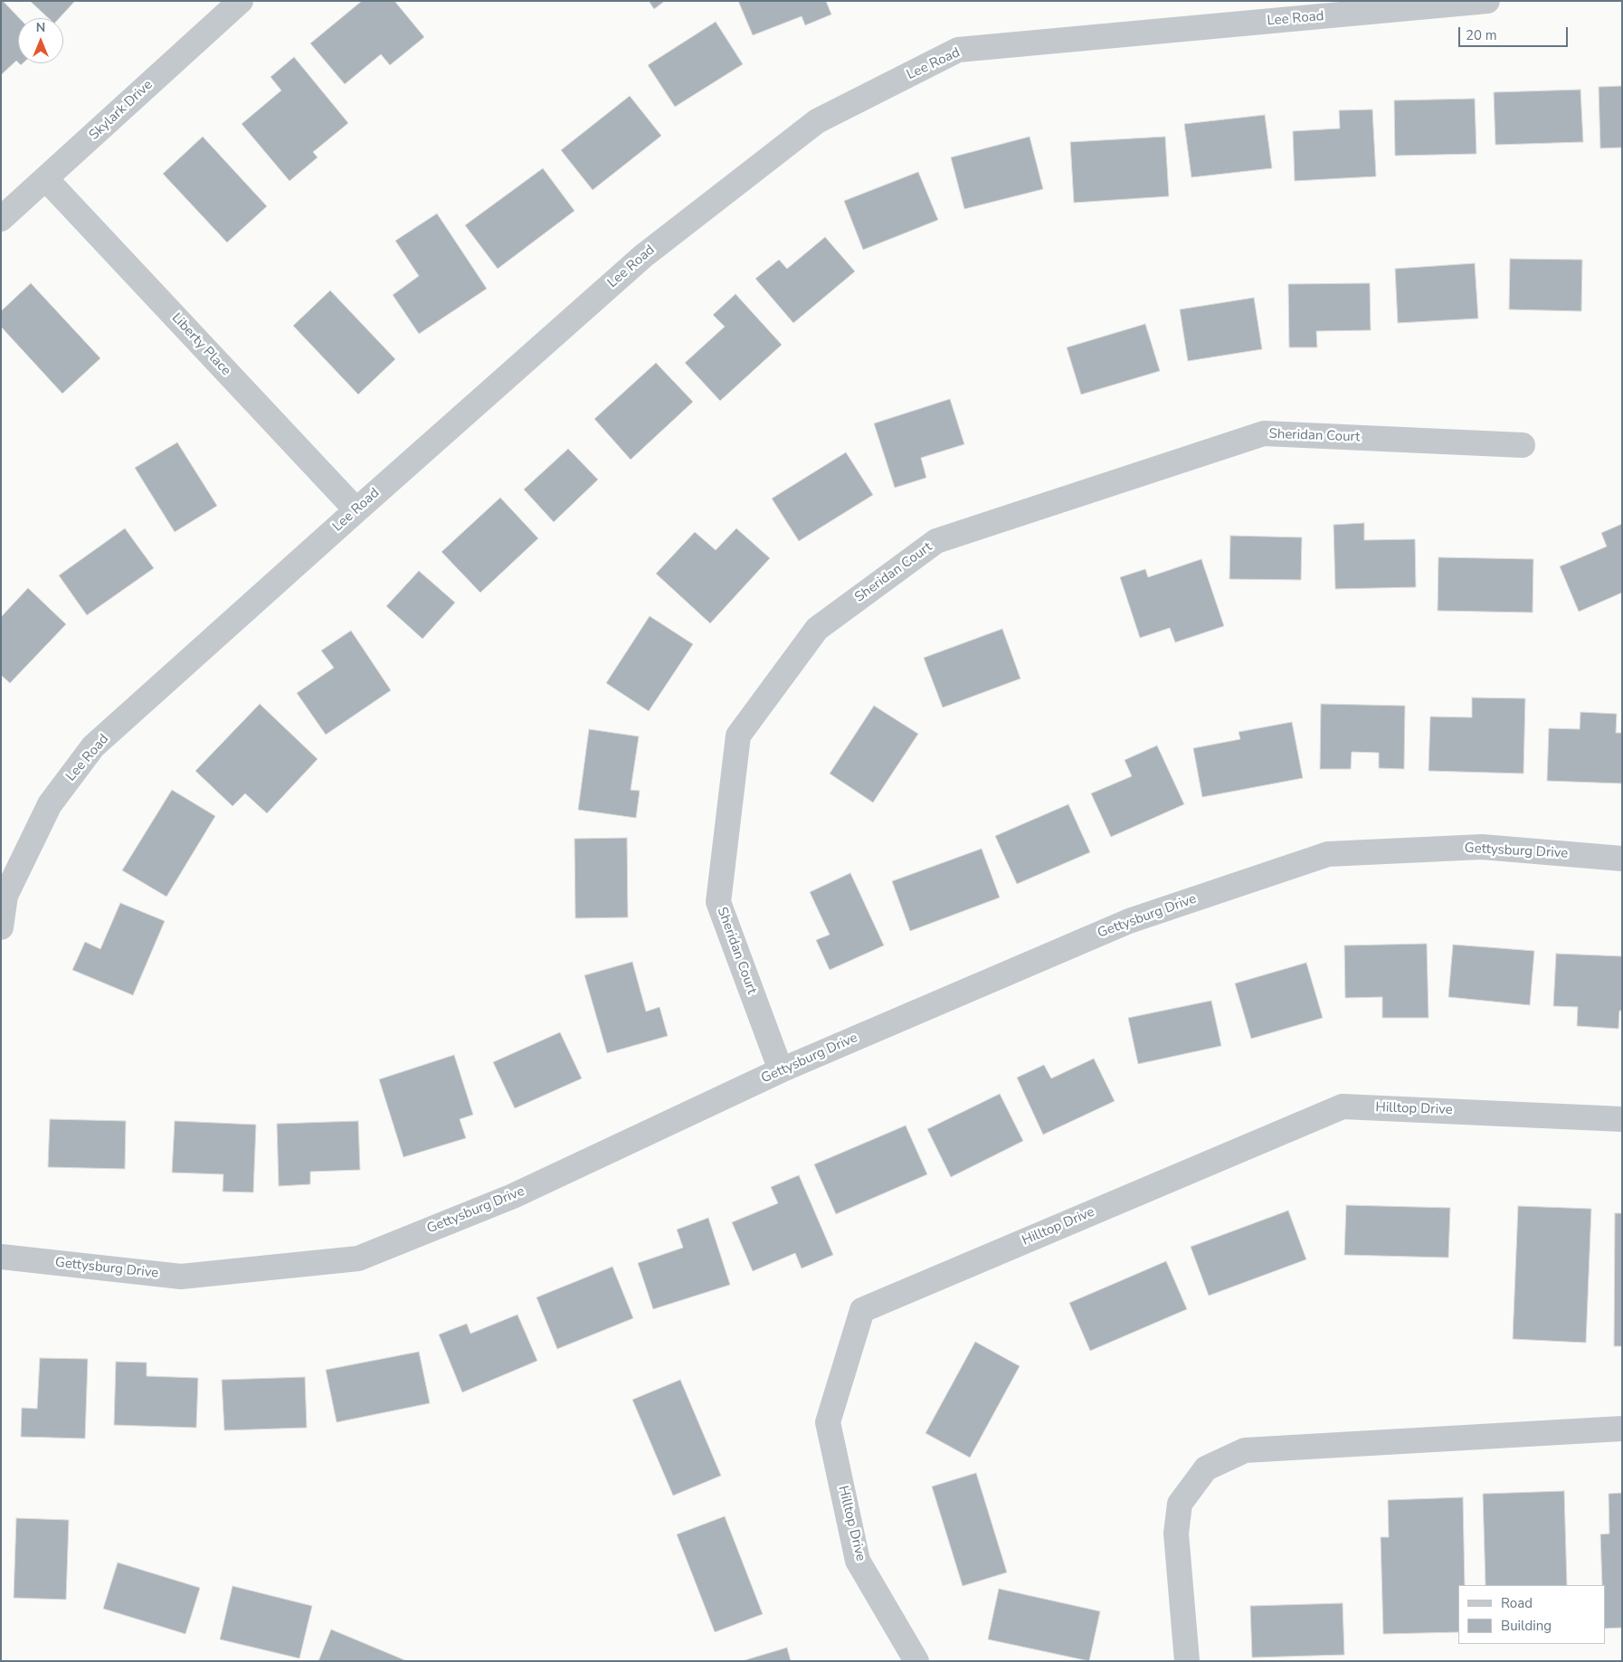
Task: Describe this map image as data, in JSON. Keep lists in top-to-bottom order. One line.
{"streets":{"street":["Lee Road","Skylark Drive","Liberty Place","Sheridan Court","Gettysburg Drive","Hilltop Drive"]},"crossings":[["Lee Road","Liberty Place"],["Skylark Drive","Liberty Place"],["Sheridan Court","Gettysburg Drive"]],"legend":["Road","Building"],"scale_bar":"20 m","north":"top"}
